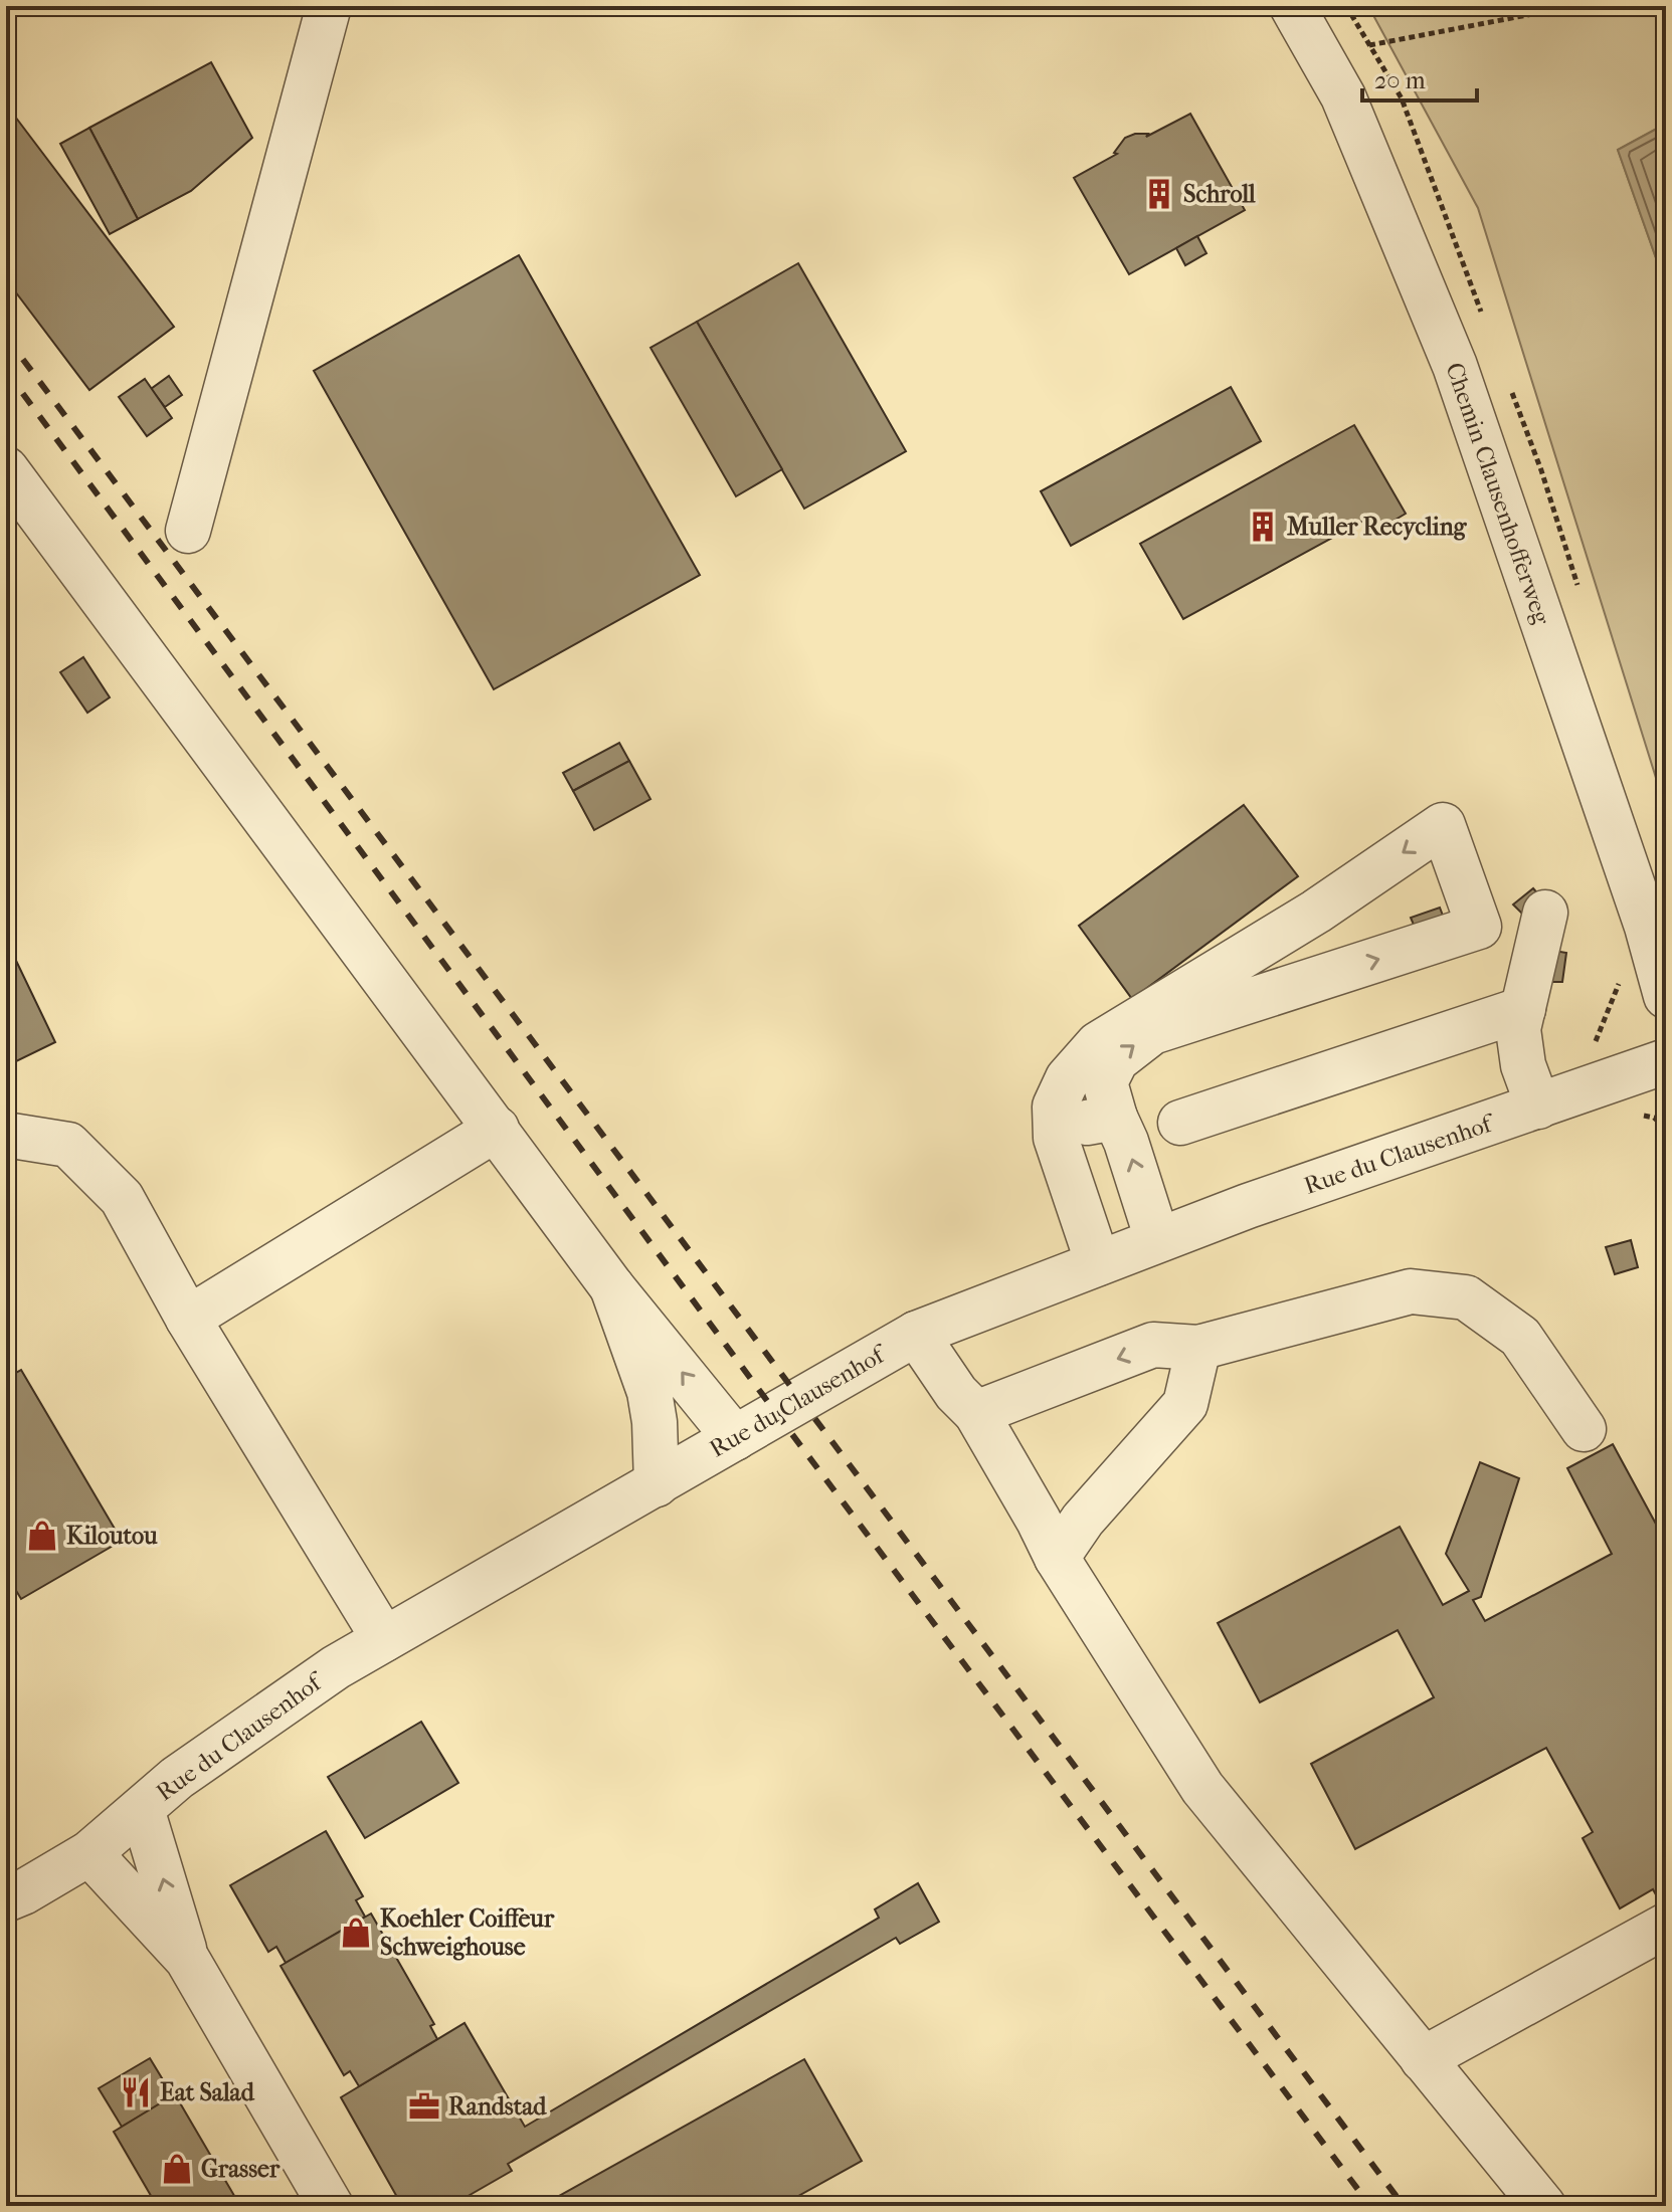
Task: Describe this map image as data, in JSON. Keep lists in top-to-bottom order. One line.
{"streets":{"street":["Chemin Clausenhofferweg","Rue du Clausenhof"]},"places":{"building":["Schroll","Muller Recycling"],"shop":["Kiloutou","Koehler Coiffeur Schweighouse","Grasser"],"restaurant":["Eat Salad"],"office":["Randstad"]},"scale_bar":"20 m"}
